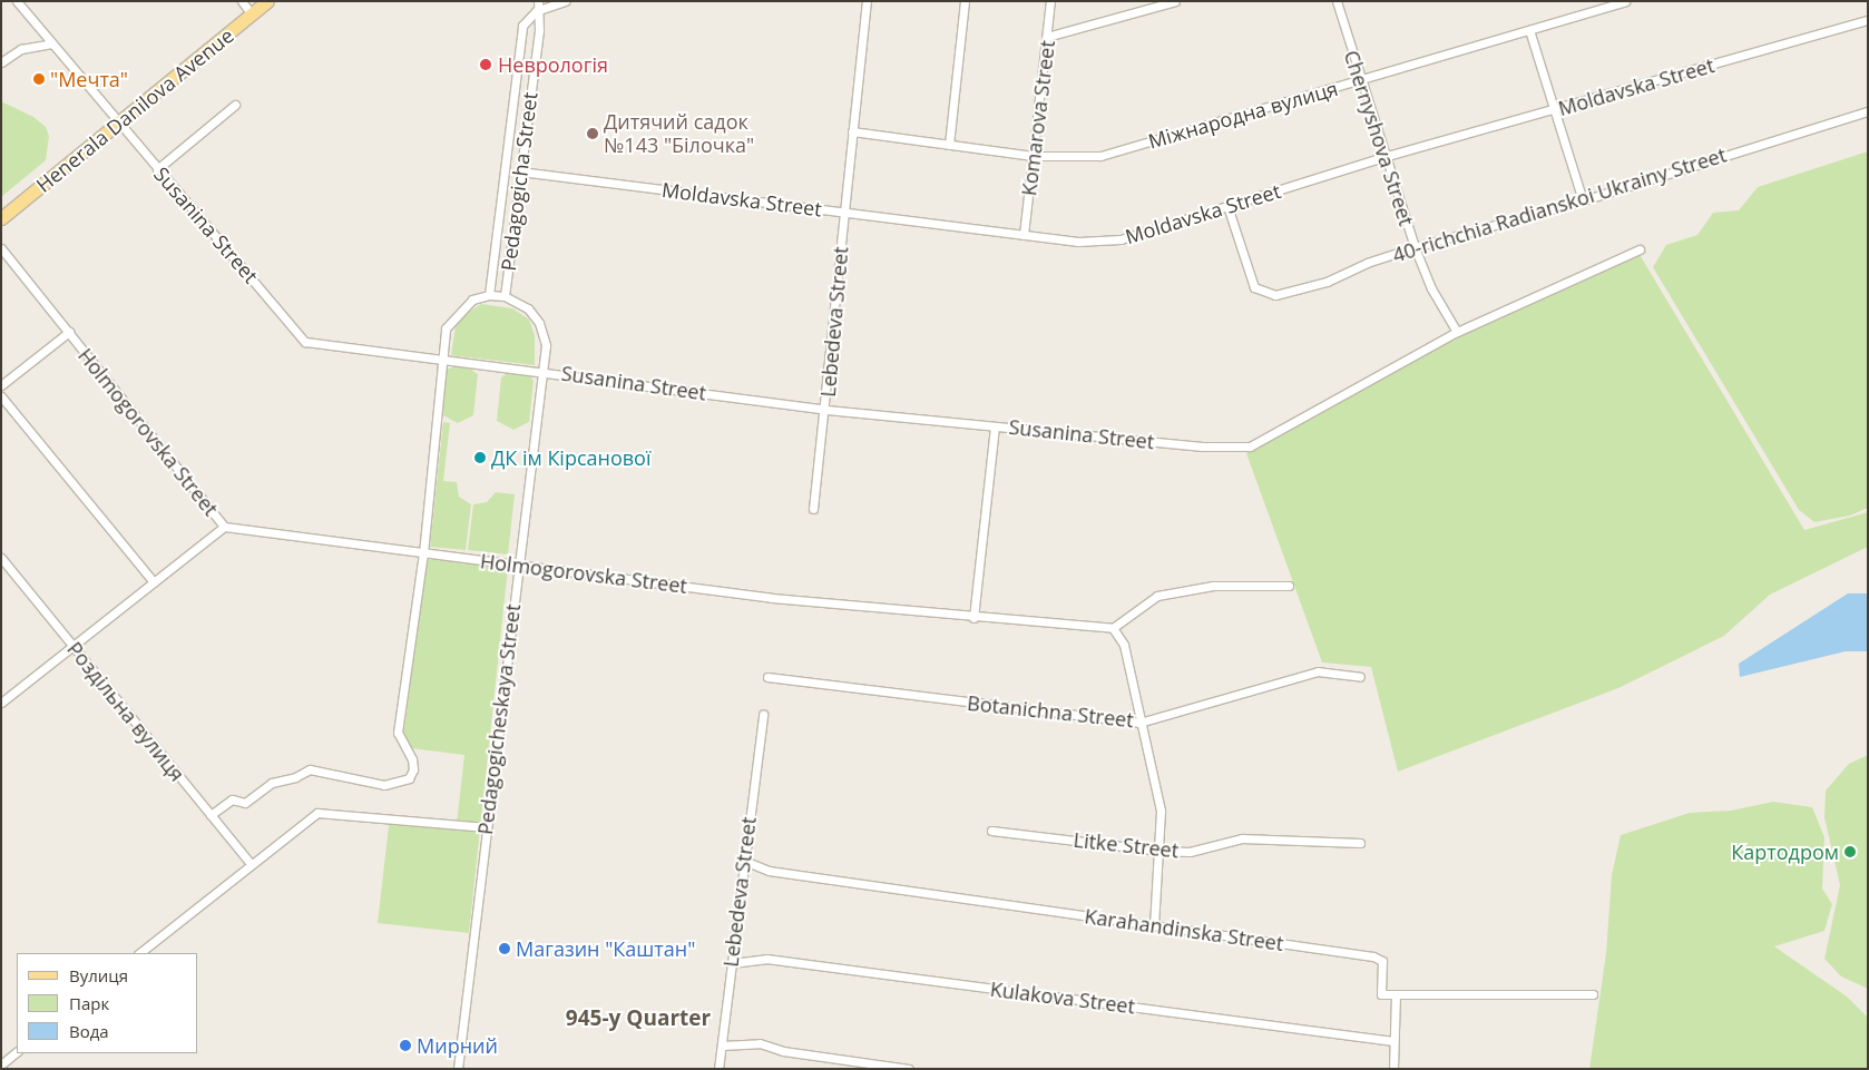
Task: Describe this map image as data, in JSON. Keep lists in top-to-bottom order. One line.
{"streets":{"main road":["Henerala Danilova Avenue"],"street":["Moldavska Street","Міжнародна вулиця","Komarova Street","Chernyshova Street","Pedagogicha Street","40-richchia Radianskoi Ukrainy Street","Susanina Street","Lebedeva Street","Holmogorovska Street","Роздільна вулиця","Botanichna Street","Pedagogicheskaya Street","Litke Street","Karahandinska Street","Kulakova Street"]},"crossings":[["Moldavska Street","Komarova Street"],["Moldavska Street","Chernyshova Street"],["Moldavska Street","Pedagogicha Street"],["Moldavska Street","40-richchia Radianskoi Ukrainy Street"],["Moldavska Street","Lebedeva Street"],["Henerala Danilova Avenue","Susanina Street"],["Міжнародна вулиця","Komarova Street"],["Міжнародна вулиця","Chernyshova Street"],["Міжнародна вулиця","Lebedeva Street"],["Chernyshova Street","40-richchia Radianskoi Ukrainy Street"],["Chernyshova Street","Susanina Street"],["Pedagogicha Street","Susanina Street"],["Pedagogicha Street","Pedagogicheskaya Street"],["Susanina Street","Lebedeva Street"],["Susanina Street","Pedagogicheskaya Street"],["Lebedeva Street","Karahandinska Street"],["Lebedeva Street","Kulakova Street"],["Holmogorovska Street","Pedagogicheskaya Street"]],"districts":["945-y Quarter"],"places":["Неврологія","\"Мечта\"","Дитячий садок №143 \"Білочка\"","ДК ім Кірсанової","Картодром","Магазин \"Каштан\"","Мирний"],"legend":["Вулиця","Парк","Вода"]}
